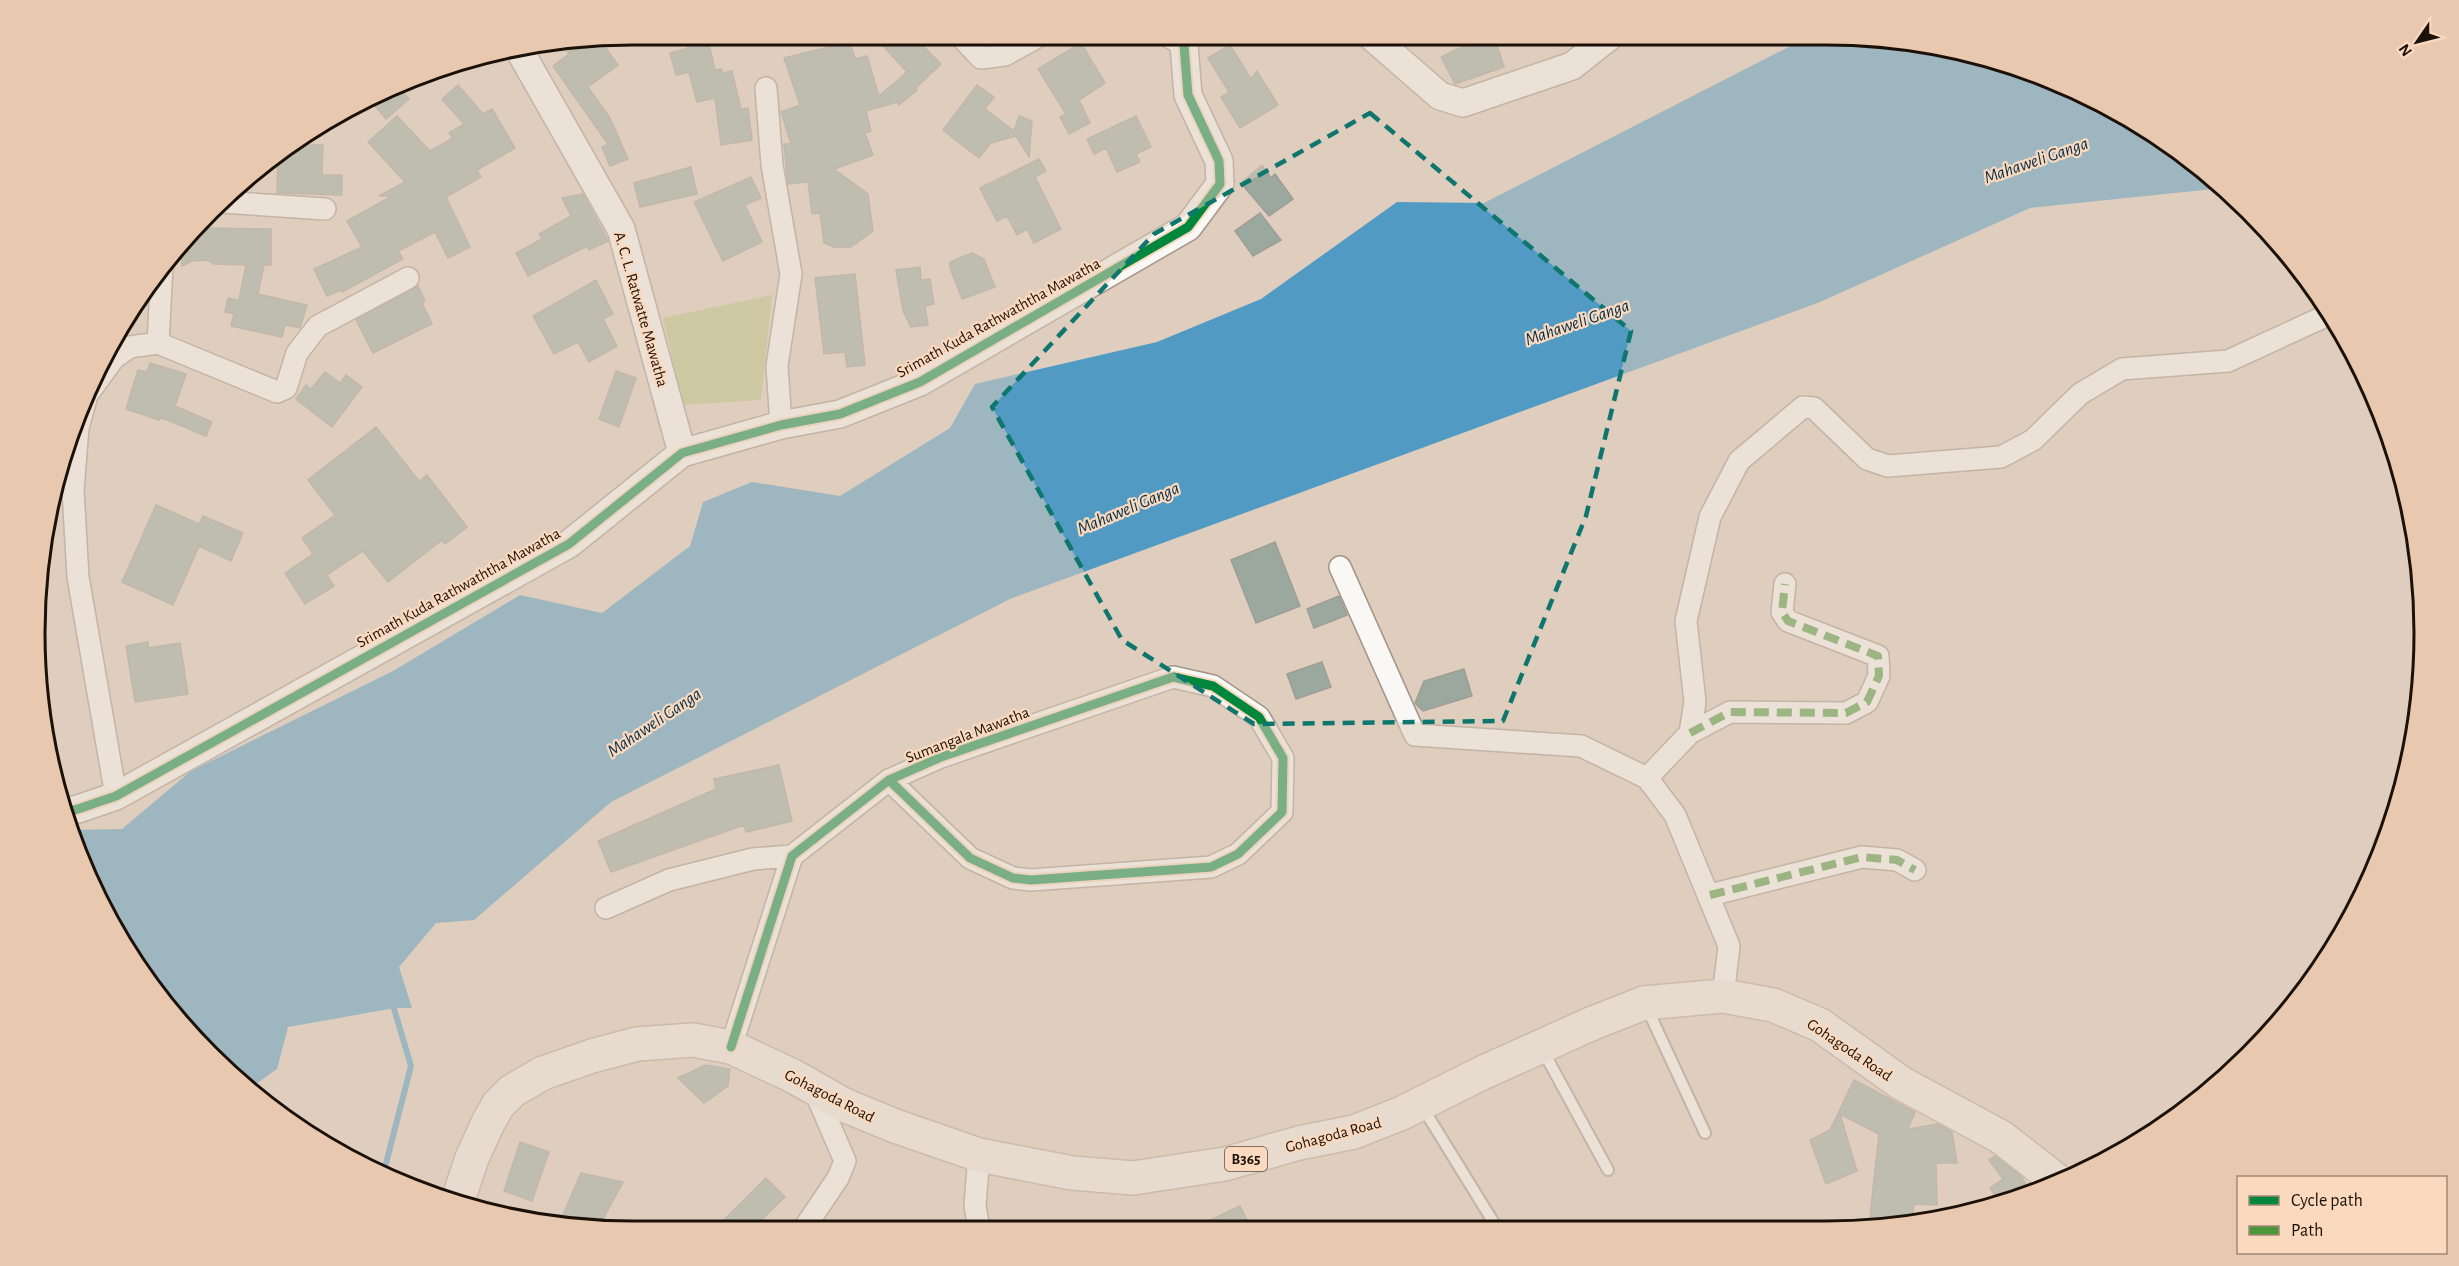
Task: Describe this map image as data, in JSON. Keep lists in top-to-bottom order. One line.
{"streets":{"main road":["Gohagoda Road","B365"],"street":["A. C. L. Ratwatte Mawatha","Srimath Kuda Rathwaththa Mawatha","Sumangala Mawatha"]},"crossings":[["A. C. L. Ratwatte Mawatha","Srimath Kuda Rathwaththa Mawatha"]],"water":["Mahaweli Ganga"],"legend":["Cycle path","Path"],"north":"bottom left"}
